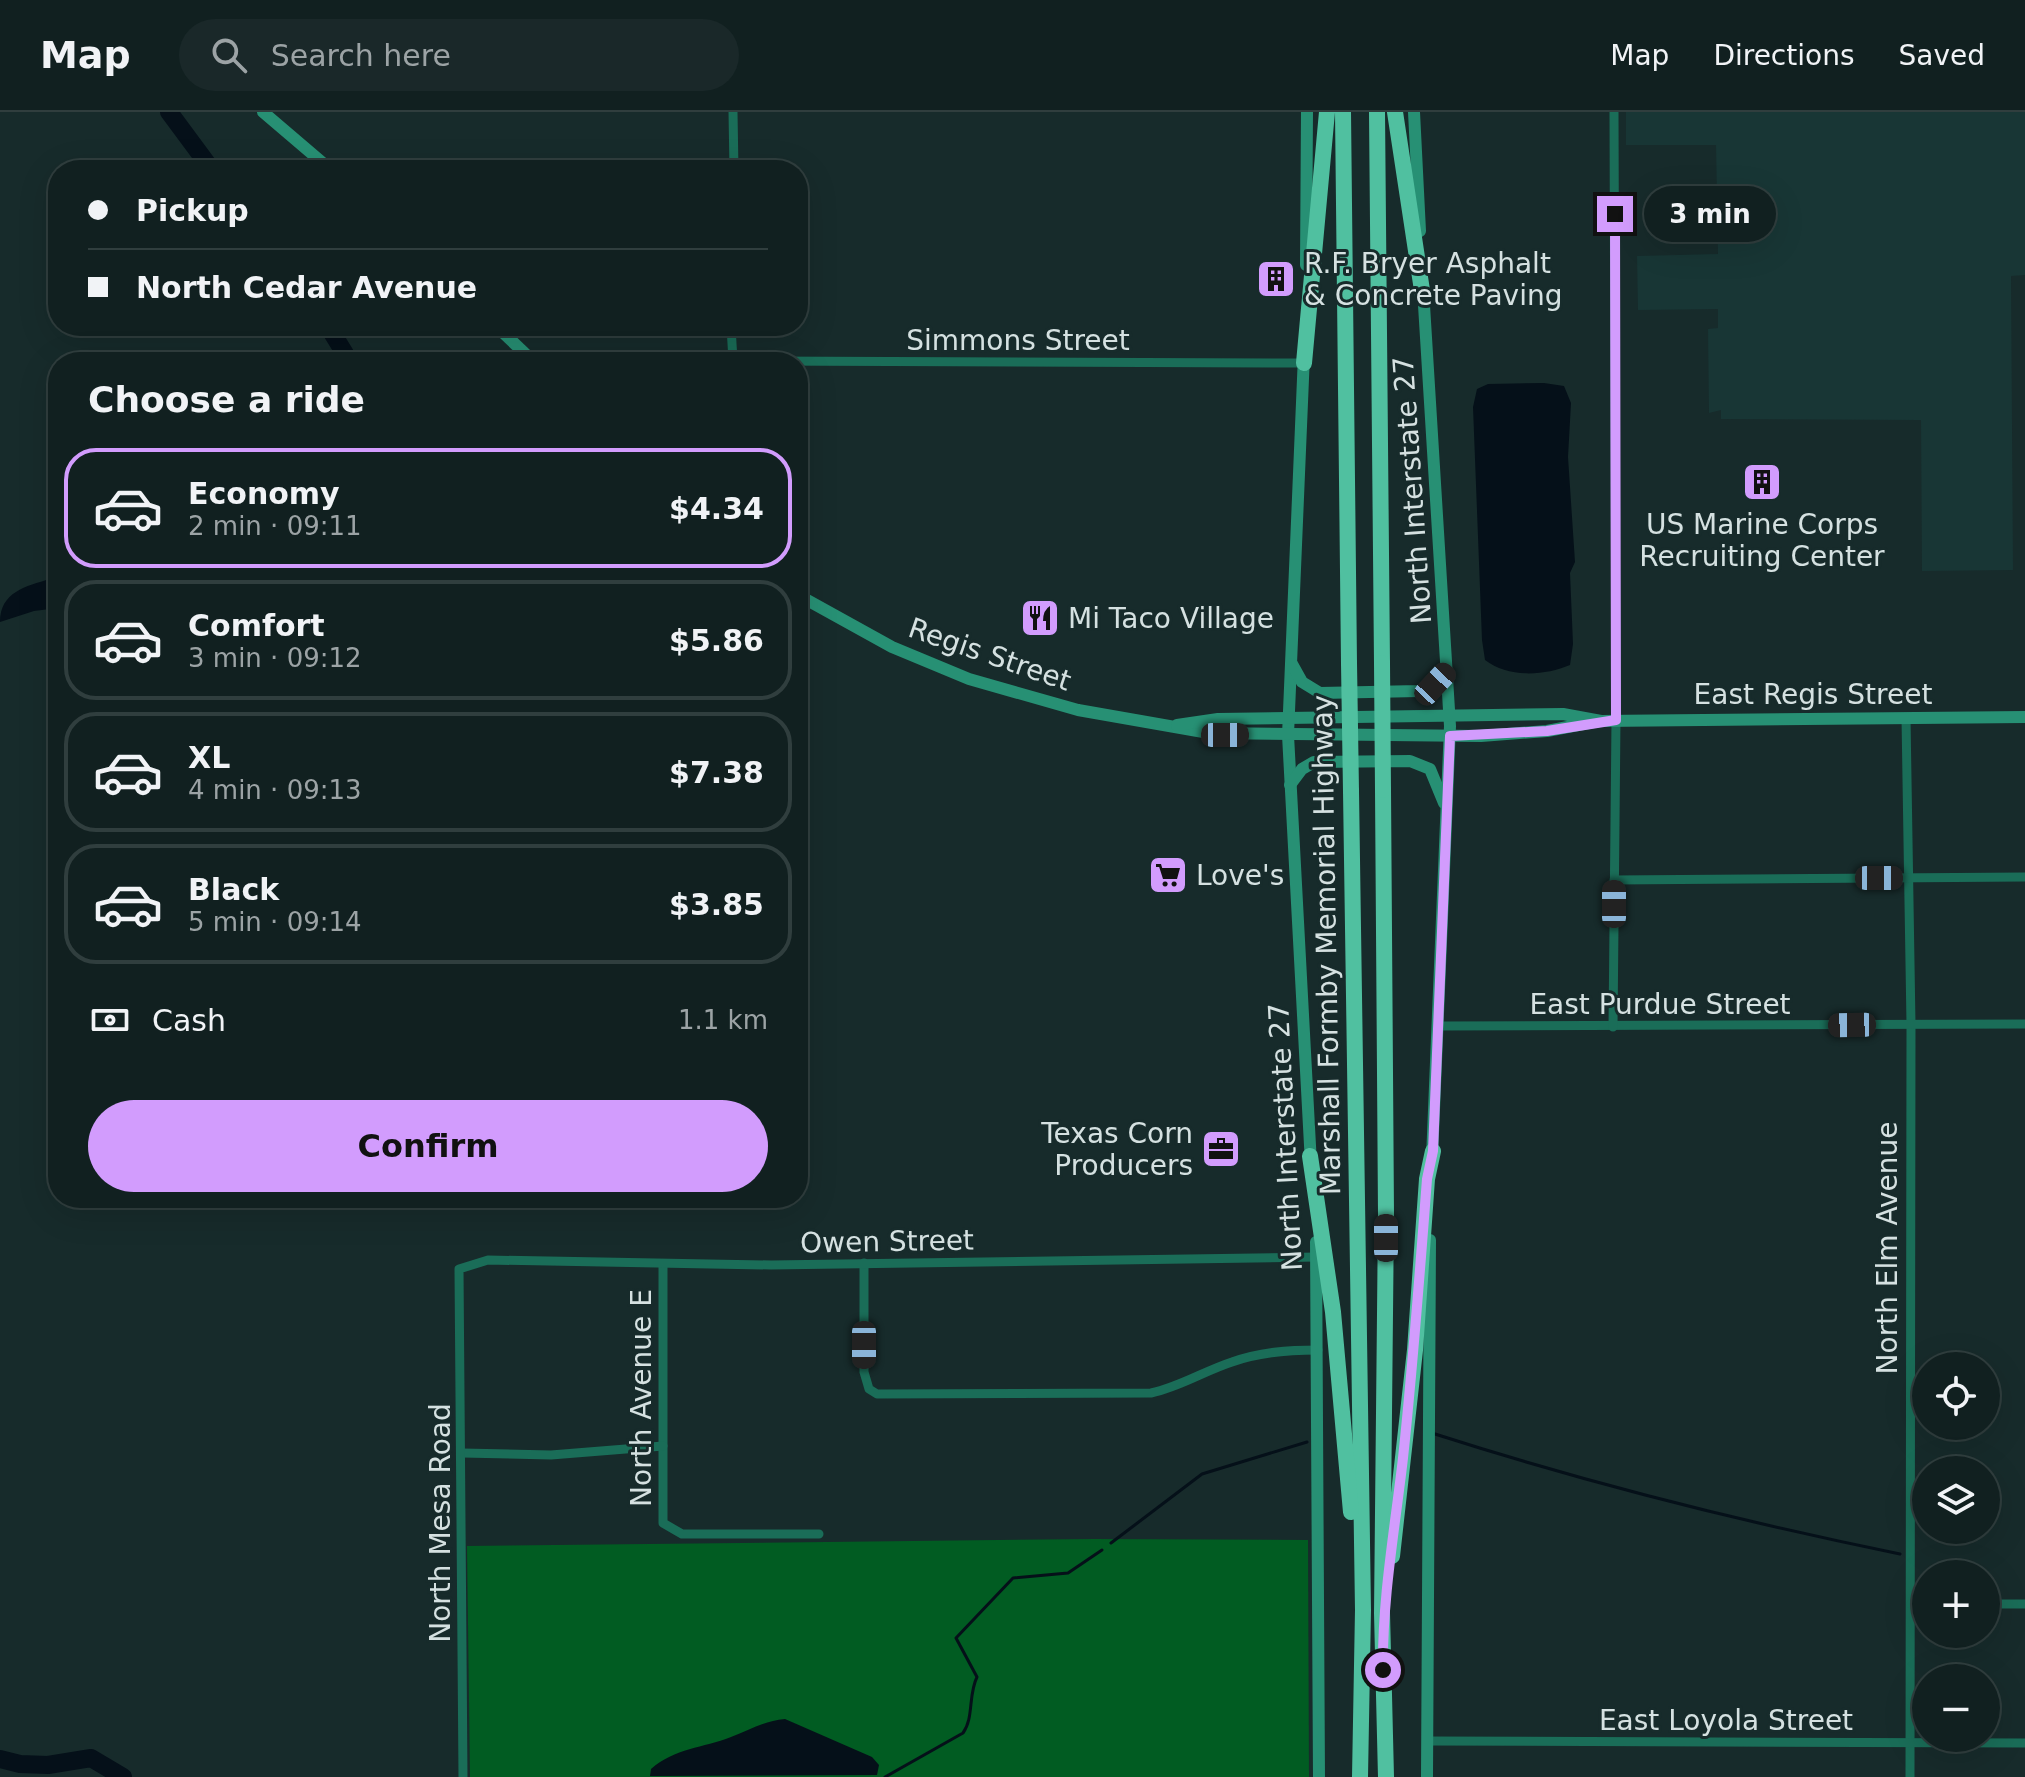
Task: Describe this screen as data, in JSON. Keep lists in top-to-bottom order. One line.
{"streets":{"highway":["Marshall Formby Memorial Highway"],"main road":["North Interstate 27","Regis Street","East Regis Street"],"street":["Simmons Street","East Purdue Street","Owen Street","North Elm Avenue","North Avenue E","North Mesa Road","East Loyola Street"]},"crossings":[["Simmons Street","North Interstate 27"],["North Interstate 27","Regis Street"],["North Interstate 27","East Regis Street"],["North Interstate 27","East Purdue Street"],["North Interstate 27","Owen Street"],["North Interstate 27","East Loyola Street"],["Regis Street","East Regis Street"],["East Regis Street","North Elm Avenue"],["East Purdue Street","North Elm Avenue"],["Owen Street","North Avenue E"],["Owen Street","North Mesa Road"],["North Elm Avenue","East Loyola Street"]],"places":{"building":["R.F. Bryer Asphalt & Concrete Paving","US Marine Corps Recruiting Center"],"restaurant":["Mi Taco Village"],"supermarket":["Love's"],"office":["Texas Corn Producers"]},"page":{"header":"Map","search":"Search here","nav":["Map","Directions","Saved"],"banner":["Pickup","North Cedar Avenue"],"bubble":"3 min","heading":"Choose a ride","list":[{"name":"Economy","note":"2 min · 09:11","value":"$4.34"},{"name":"Comfort","note":"3 min · 09:12","value":"$5.86"},{"name":"XL","note":"4 min · 09:13","value":"$7.38"},{"name":"Black","note":"5 min · 09:14","value":"$3.85"}],"pay":["Cash","1.1 km"],"buttons":"Confirm","map_buttons":["+","−"]}}
